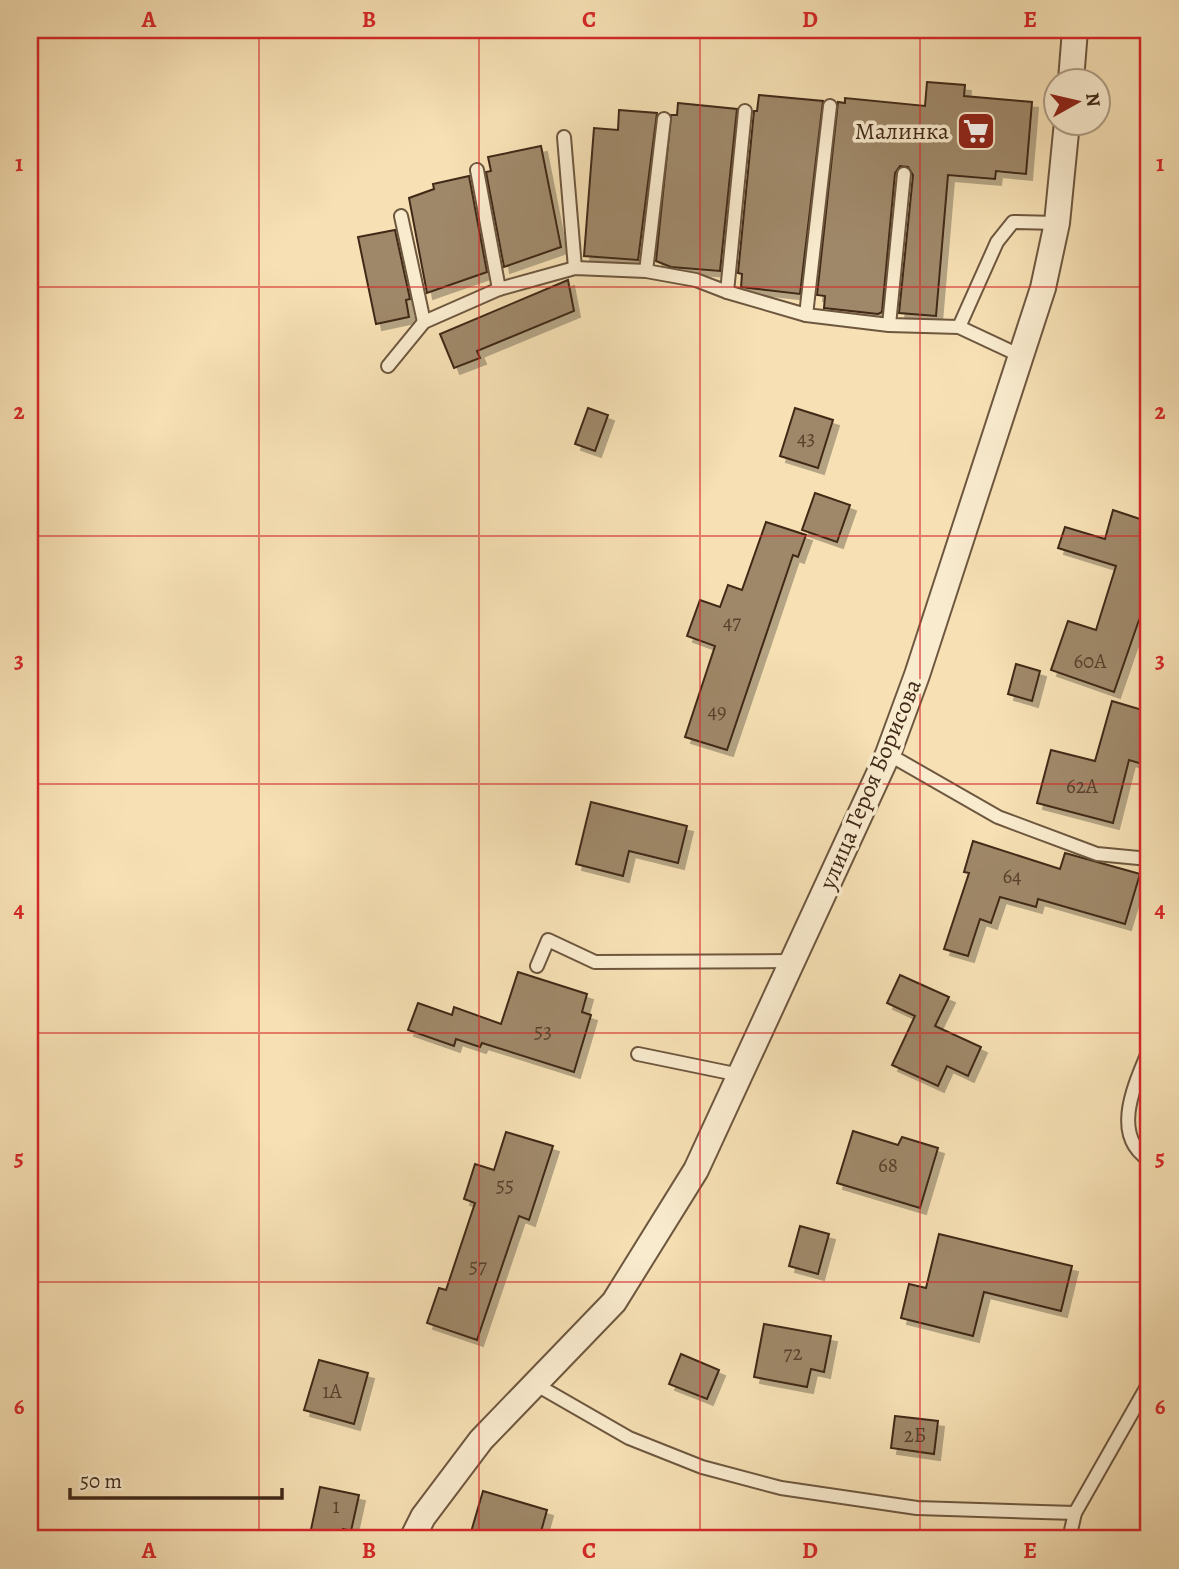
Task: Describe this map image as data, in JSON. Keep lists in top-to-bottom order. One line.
{"streets":{"street":["улица Героя Борисова"]},"places":{"supermarket":["Малинка"]},"house_numbers":["43","47","60А","49","62А","64","53","68","55","57","72","1А","2Б","1"],"scale_bar":"50 m","north":"right","grid":{"columns":["A","B","C","D","E"],"rows":["1","2","3","4","5","6"]}}
